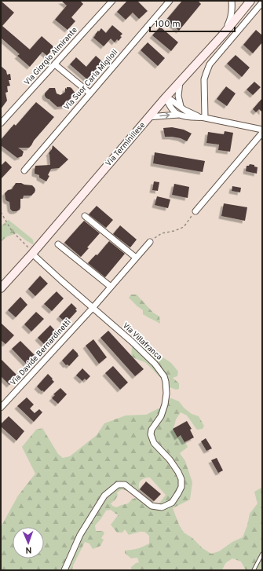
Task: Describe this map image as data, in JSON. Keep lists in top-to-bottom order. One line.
{"streets":{"main road":["Via Terminillese"],"street":["Via Giorgio Almirante","Via Suor Carla Miglioli","Via Villafranca","Via Davide Bernardinetti"]},"crossings":[["Via Terminillese","Via Villafranca"],["Via Villafranca","Via Davide Bernardinetti"]],"scale_bar":"100 m","north":"bottom"}
